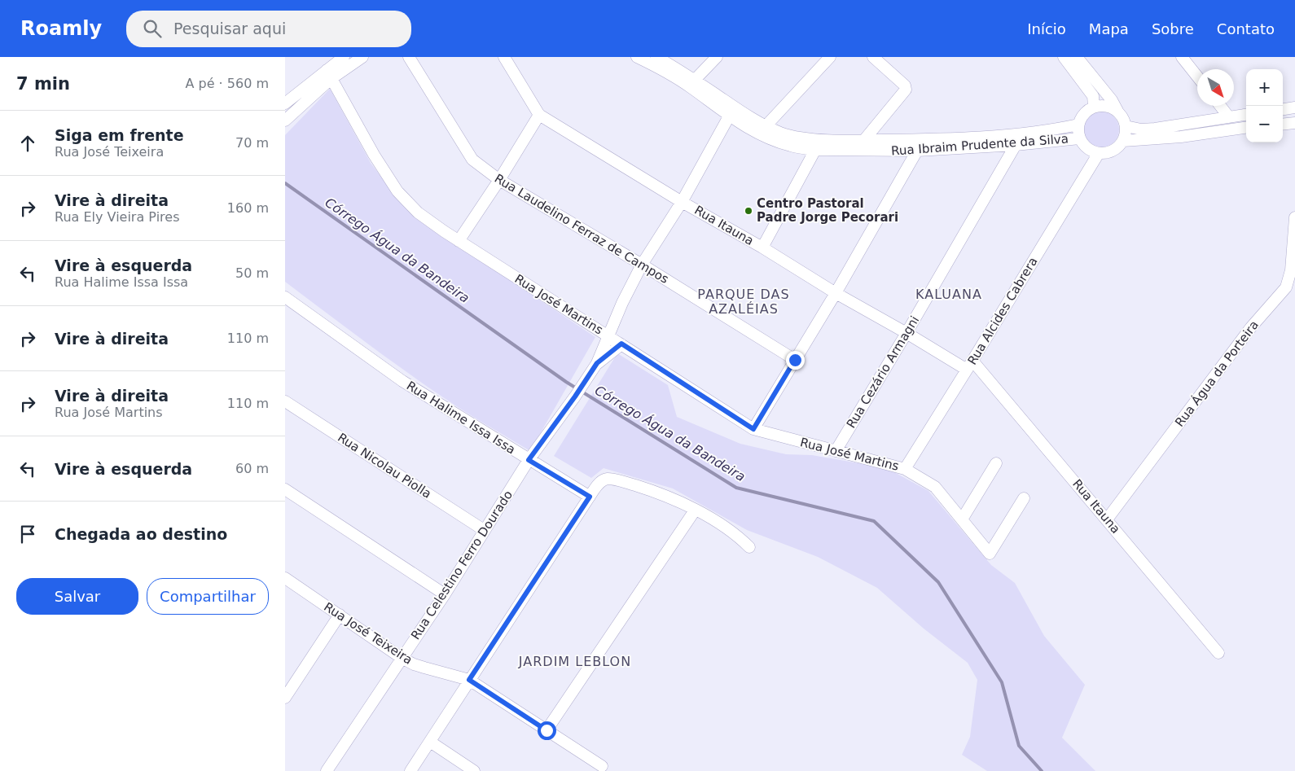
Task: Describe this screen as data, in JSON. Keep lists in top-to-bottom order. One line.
{"streets":{"street":["Rua Ibraim Prudente da Silva","Rua Itauna","Rua Laudelino Ferraz de Campos","Rua José Martins","Rua Alcides Cabrera","Rua Cezário Armagni","Rua Água da Porteira","Rua Halime Issa Issa","Rua Nicolau Piolla","Rua Celestino Ferro Dourado","Rua José Teixeira"]},"crossings":[["Rua Ibraim Prudente da Silva","Rua Alcides Cabrera"],["Rua Ibraim Prudente da Silva","Rua Cezário Armagni"],["Rua Itauna","Rua Alcides Cabrera"],["Rua Itauna","Rua Cezário Armagni"],["Rua Itauna","Rua Água da Porteira"],["Rua José Martins","Rua Alcides Cabrera"],["Rua José Martins","Rua Cezário Armagni"],["Rua Halime Issa Issa","Rua Celestino Ferro Dourado"],["Rua Nicolau Piolla","Rua Celestino Ferro Dourado"],["Rua Celestino Ferro Dourado","Rua José Teixeira"]],"districts":["PARQUE DAS AZALÉIAS","KALUANA","JARDIM LEBLON"],"water":["Córrego Água da Bandeira"],"places":["Centro Pastoral Padre Jorge Pecorari"],"north":"bottom right","page":{"header":"Roamly","search":"Pesquisar aqui","nav":["Início","Mapa","Sobre","Contato"],"heading":["7 min","A pé · 560 m"],"map_buttons":["+","−"],"list":[["Siga em frente","Rua José Teixeira","70 m"],["Vire à direita","Rua Ely Vieira Pires","160 m"],["Vire à esquerda","Rua Halime Issa Issa","50 m"],["Vire à direita","110 m"],["Vire à direita","Rua José Martins","110 m"],["Vire à esquerda","60 m"],"Chegada ao destino"],"buttons":["Salvar","Compartilhar"]}}
